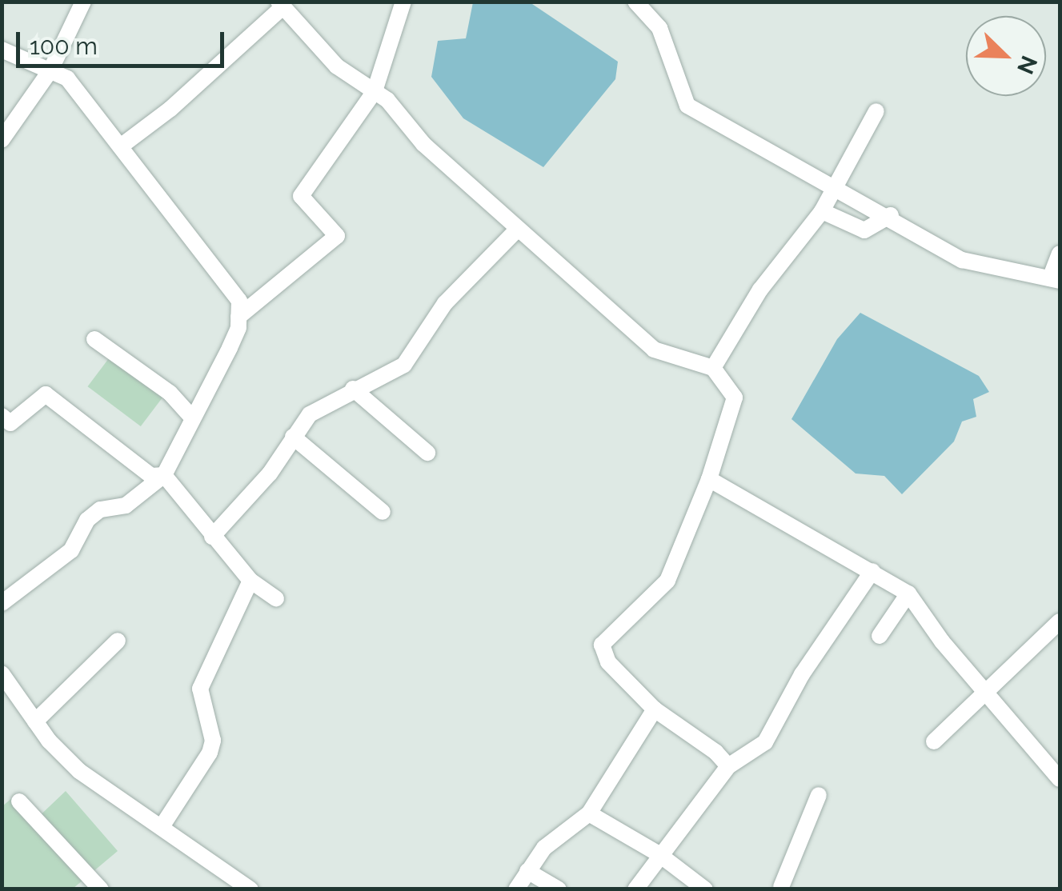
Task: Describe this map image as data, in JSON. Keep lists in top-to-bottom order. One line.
{"scale_bar":"100 m","north":"bottom right"}
